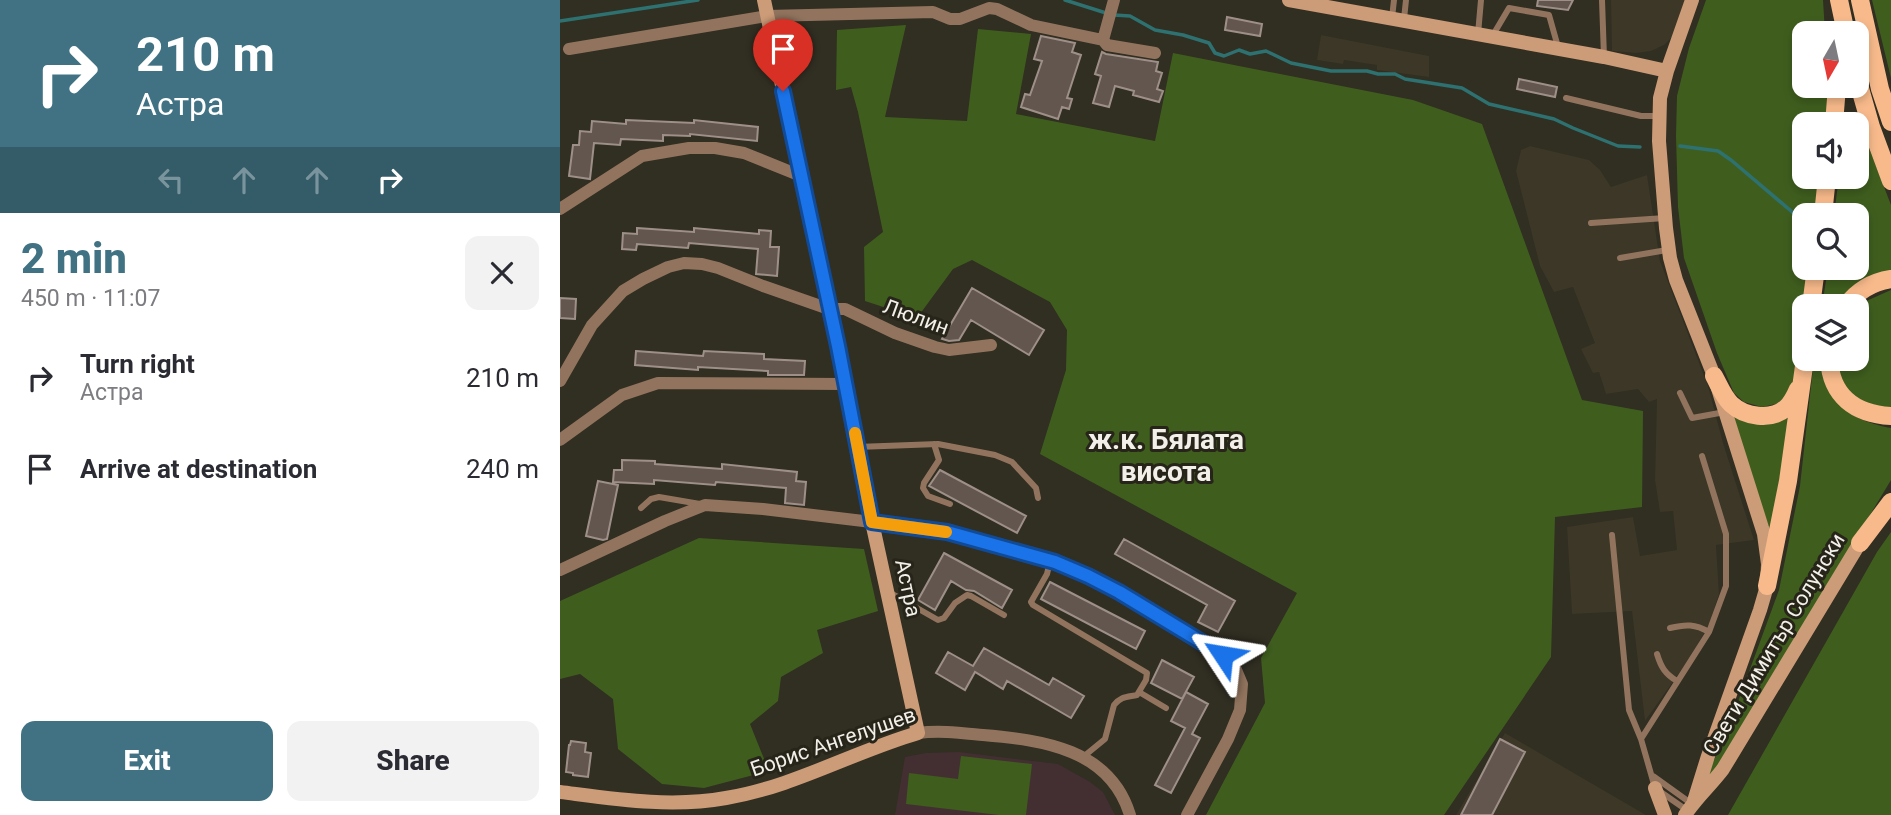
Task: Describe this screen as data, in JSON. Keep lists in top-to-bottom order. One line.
{"streets":{"street":["Люлин","Астра","Свети Димитър Солунски","Борис Ангелушев"]},"crossings":[["Люлин","Астра"],["Астра","Борис Ангелушев"]],"districts":["ж.к. Бялата висота"],"north":"bottom","page":{"turn":["210 m","Астра"],"heading":["2 min","450 m · 11:07"],"list":[{"name":"Turn right","note":"Астра","value":"210 m"},{"name":"Arrive at destination","value":"240 m"}],"buttons":["Exit","Share"]}}
